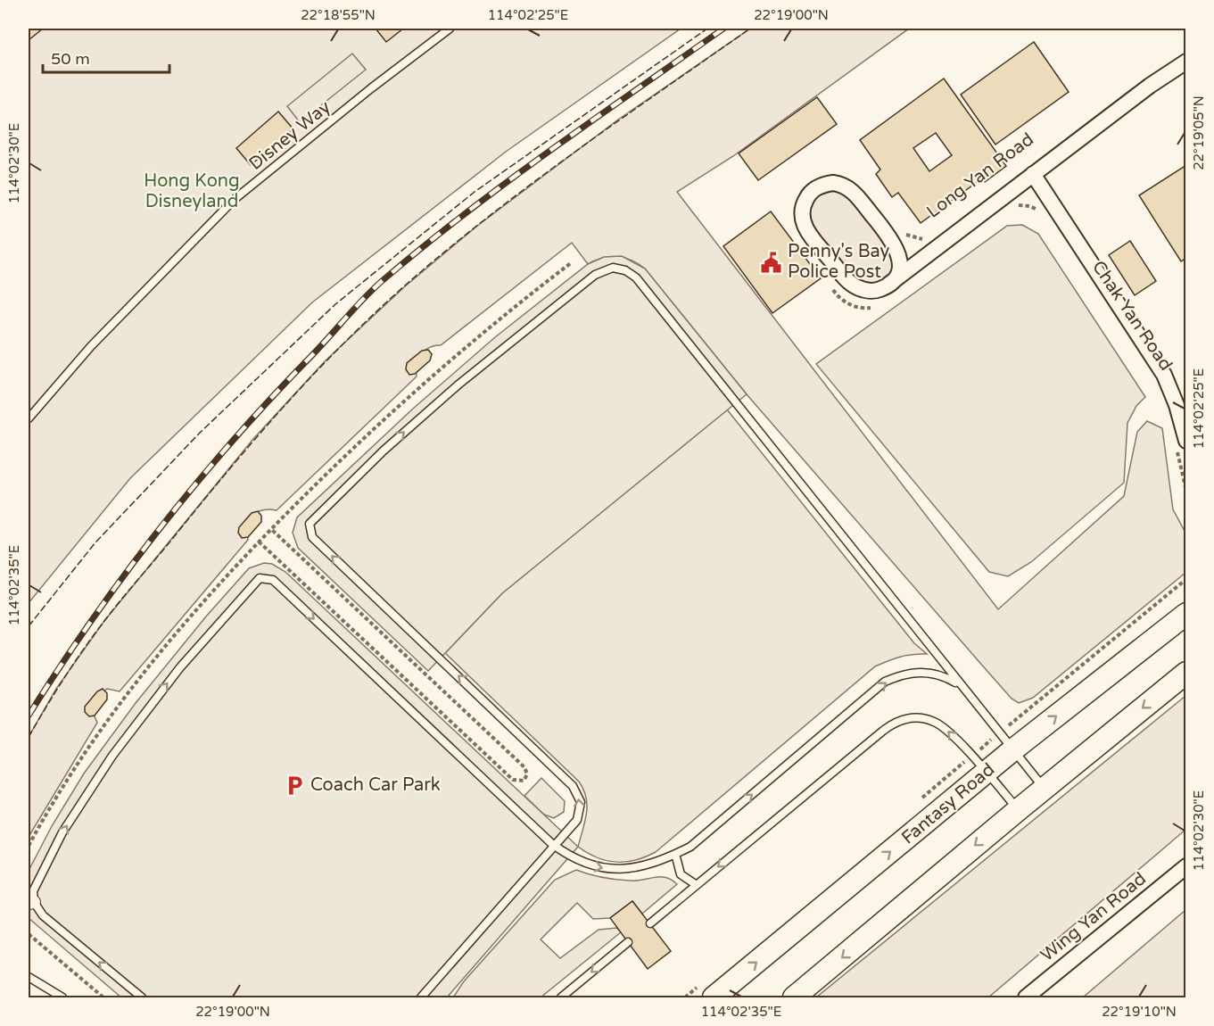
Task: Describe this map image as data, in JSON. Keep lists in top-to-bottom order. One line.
{"streets":{"main road":["Fantasy Road"],"street":["Long Yan Road","Chak Yan Road","Wing Yan Road"],"lane":["Disney Way"]},"crossings":[["Long Yan Road","Chak Yan Road"]],"parks":["Hong Kong Disneyland"],"places":{"public building":["Penny's Bay Police Post"],"parking":["Coach Car Park"]},"scale_bar":"50 m","coordinates":["22°18'55\"N","114°02'25\"E","22°19'00\"N","22°19'05\"N","114°02'30\"E","114°02'35\"E","22°19'10\"N"]}
